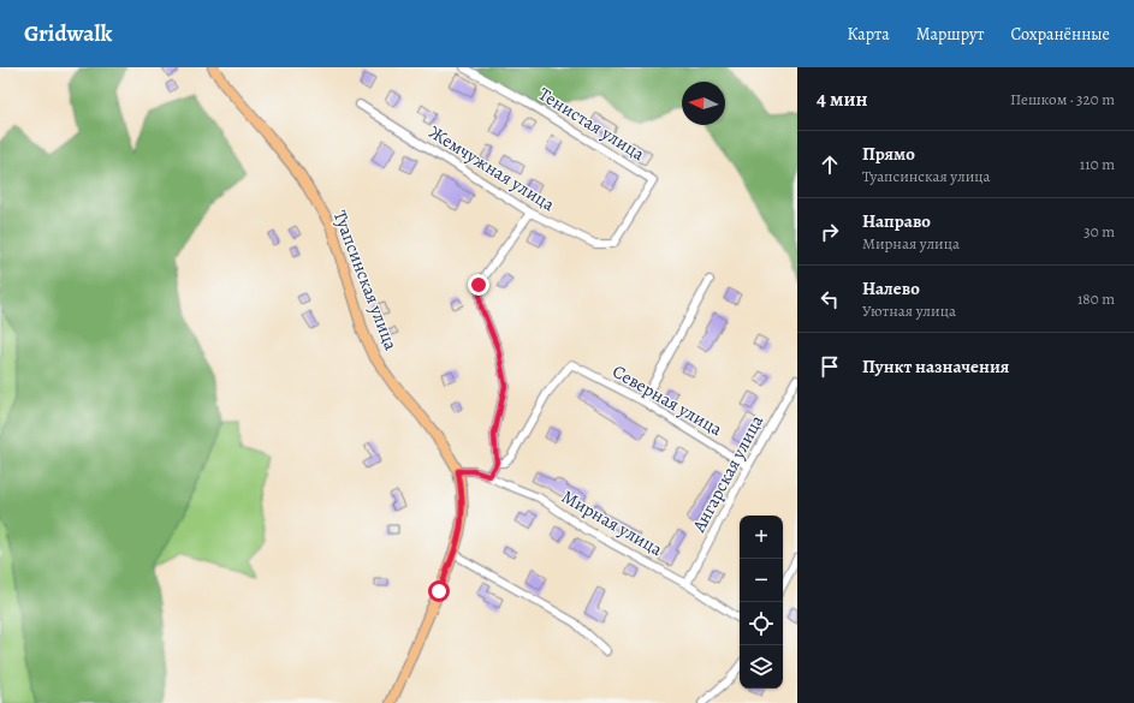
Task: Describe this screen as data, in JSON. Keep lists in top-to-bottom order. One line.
{"streets":{"main road":["Туапсинская улица"],"street":["Тенистая улица","Жемчужная улица","Северная улица","Ангарская улица","Мирная улица"]},"crossings":[["Тенистая улица","Жемчужная улица"],["Туапсинская улица","Мирная улица"],["Северная улица","Ангарская улица"],["Ангарская улица","Мирная улица"]],"north":"left","page":{"header":"Gridwalk","nav":["Карта","Маршрут","Сохранённые"],"heading":["4 мин","Пешком · 320 m"],"list":[["Прямо","Туапсинская улица","110 m"],["Направо","Мирная улица","30 m"],["Налево","Уютная улица","180 m"],"Пункт назначения"],"map_buttons":["+","−"]}}
